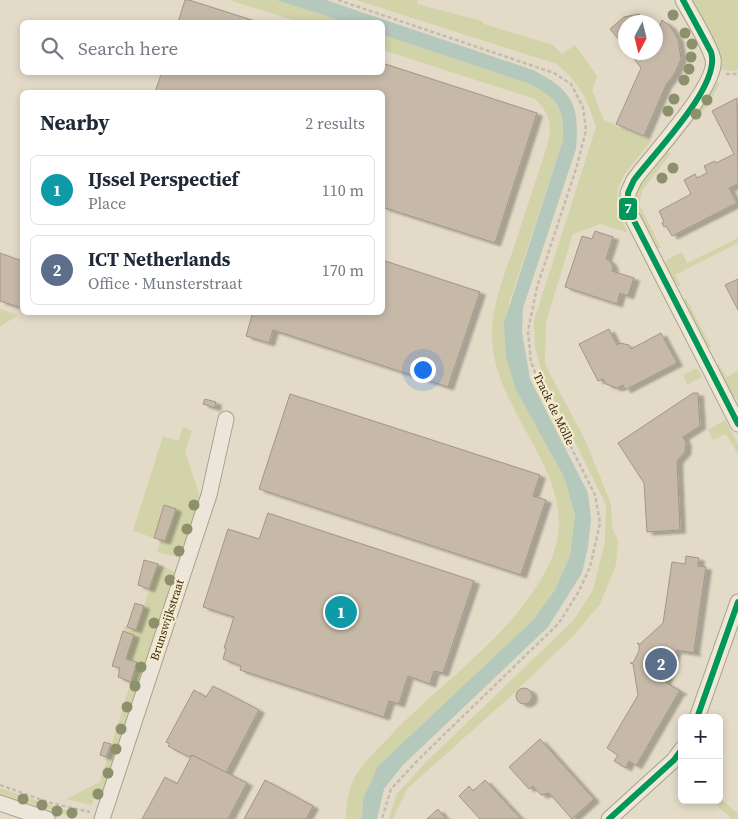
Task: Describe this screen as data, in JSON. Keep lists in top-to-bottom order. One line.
{"streets":{"street":["Brunswijkstraat"],"path":["Track de Mölle"]},"lines":["transit line 7"],"north":"bottom","page":{"search":"Search here","heading":["Nearby","2 results"],"list":[{"mark":"1","name":"IJssel Perspectief","note":"Place","value":"110 m"},{"mark":"2","name":"ICT Netherlands","note":"Office · Munsterstraat","value":"170 m"}],"pins":["1","2"],"map_buttons":["+","−"]}}
